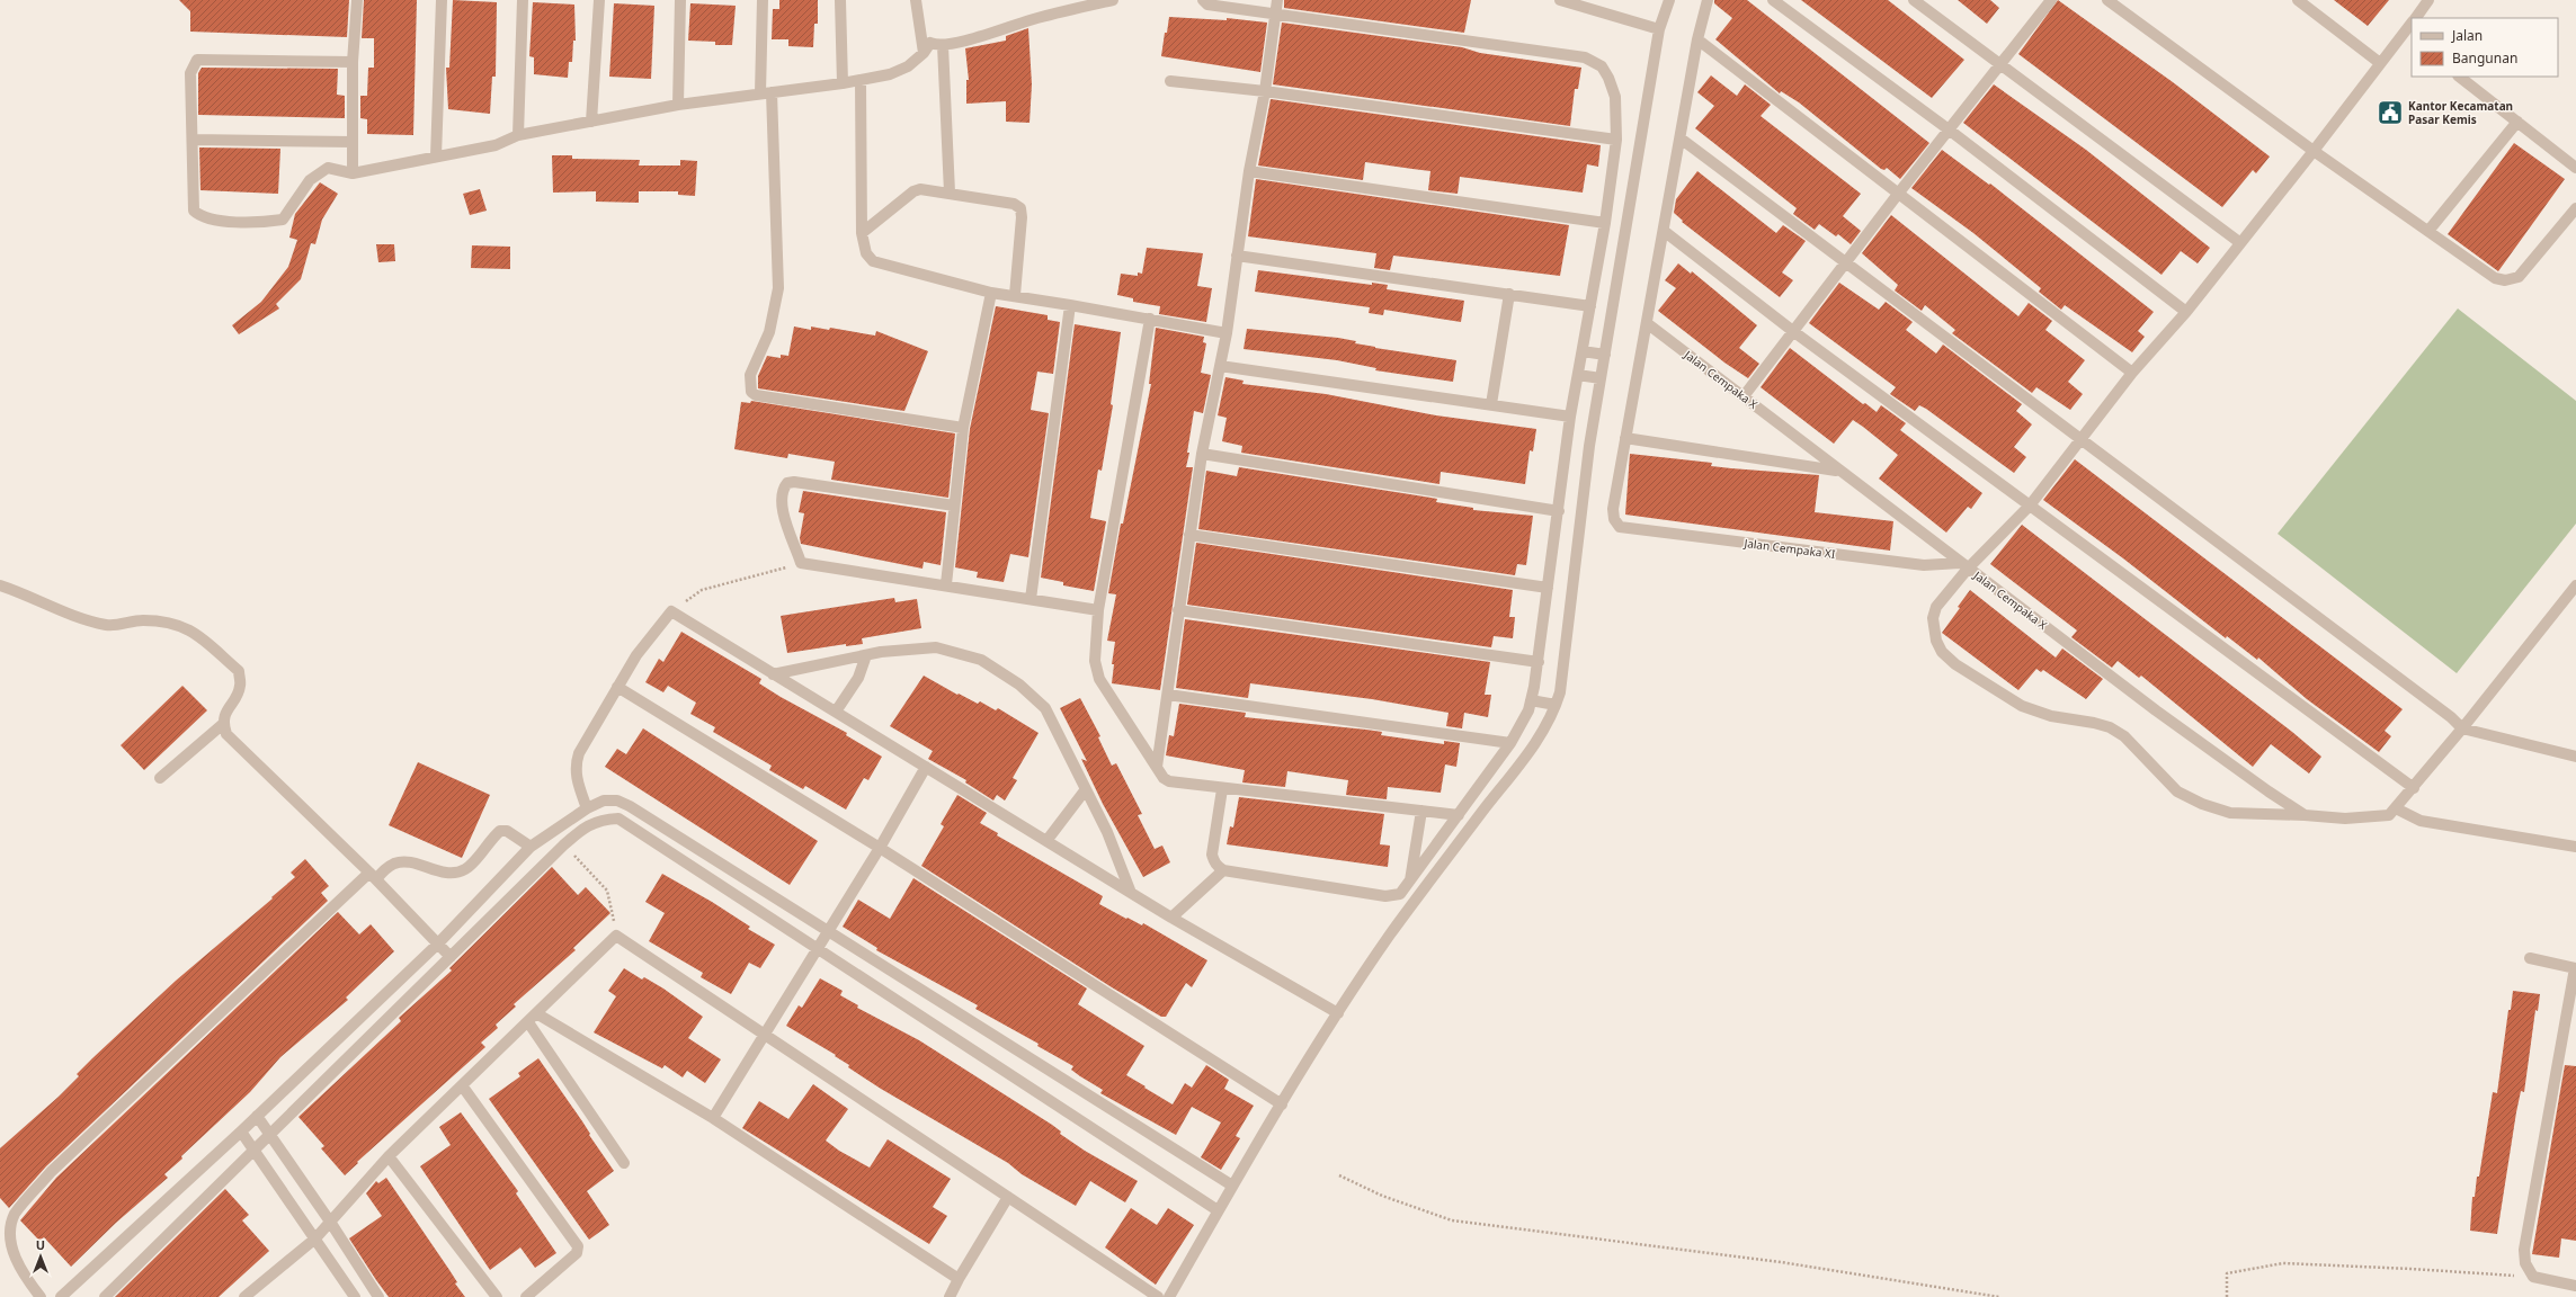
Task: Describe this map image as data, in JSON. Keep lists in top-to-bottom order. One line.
{"streets":{"street":["Jalan Cempaka X","Jalan Cempaka XI"]},"crossings":[["Jalan Cempaka X","Jalan Cempaka XI"]],"places":{"public building":["Kantor Kecamatan Pasar Kemis"]},"legend":["Jalan","Bangunan"],"north":"top"}
